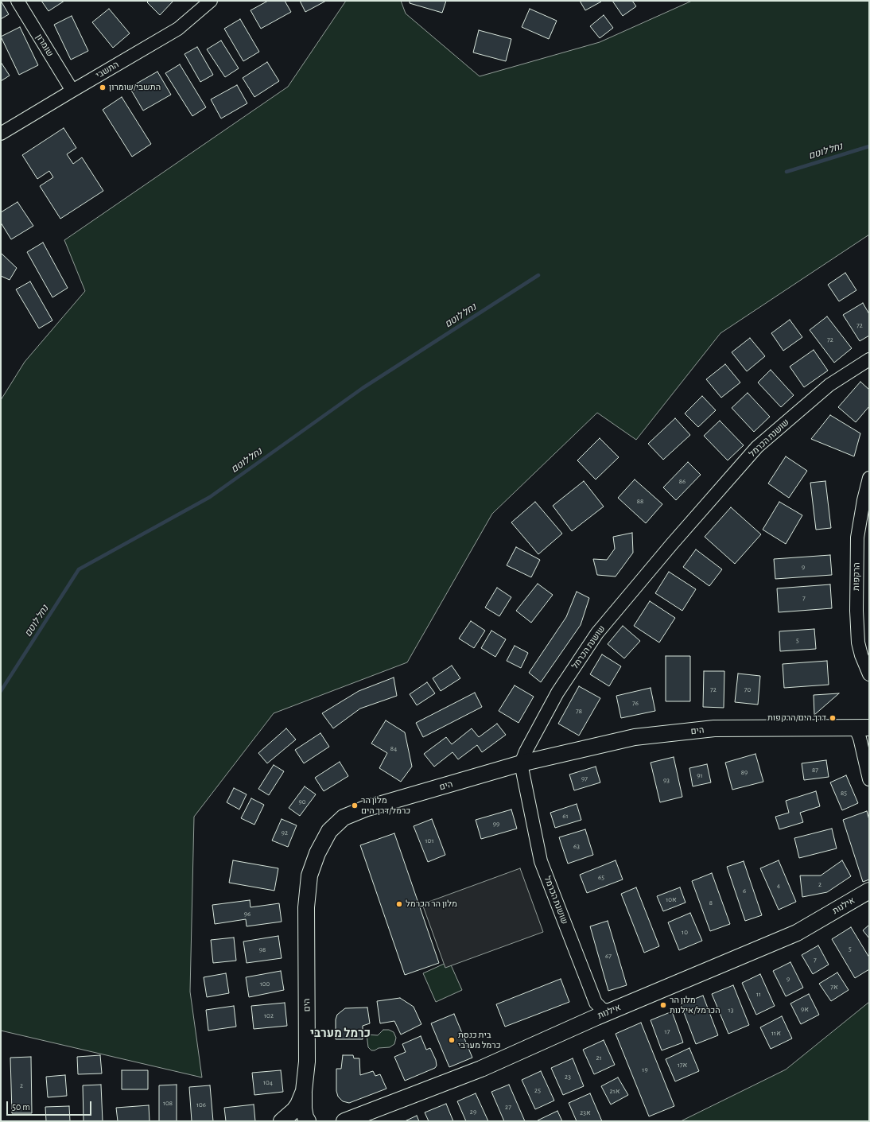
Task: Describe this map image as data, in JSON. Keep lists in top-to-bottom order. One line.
{"streets":{"main road":["הים","אילנות"],"street":["שומרון","התשבי","שושנת הכרמל","הרקפות"]},"crossings":[["שומרון","התשבי"],["שושנת הכרמל","הים"],["שושנת הכרמל","אילנות"]],"districts":["כרמל מערבי"],"water":["נחל לוטם"],"places":["התשבי/שומרון","דרך הים/הרקפות","מלון הר כרמל/דרך הים","מלון הר הכרמל","מלון הר הכרמל/אילנות","בית כנסת כרמל מערבי"],"house_numbers":["72","72","86","88","9","7","5","72","70","76","78","84","87","89","91","97","93","85","90","61","99","92","101","63","65","2","4","6","10א","8","96","10","5","98","67","7","9","100","7א","11","9א","13","102","17","11א","21","17א","19","23","104","2","25","21א","108","106","27","29","23א"],"scale_bar":"50 m"}
